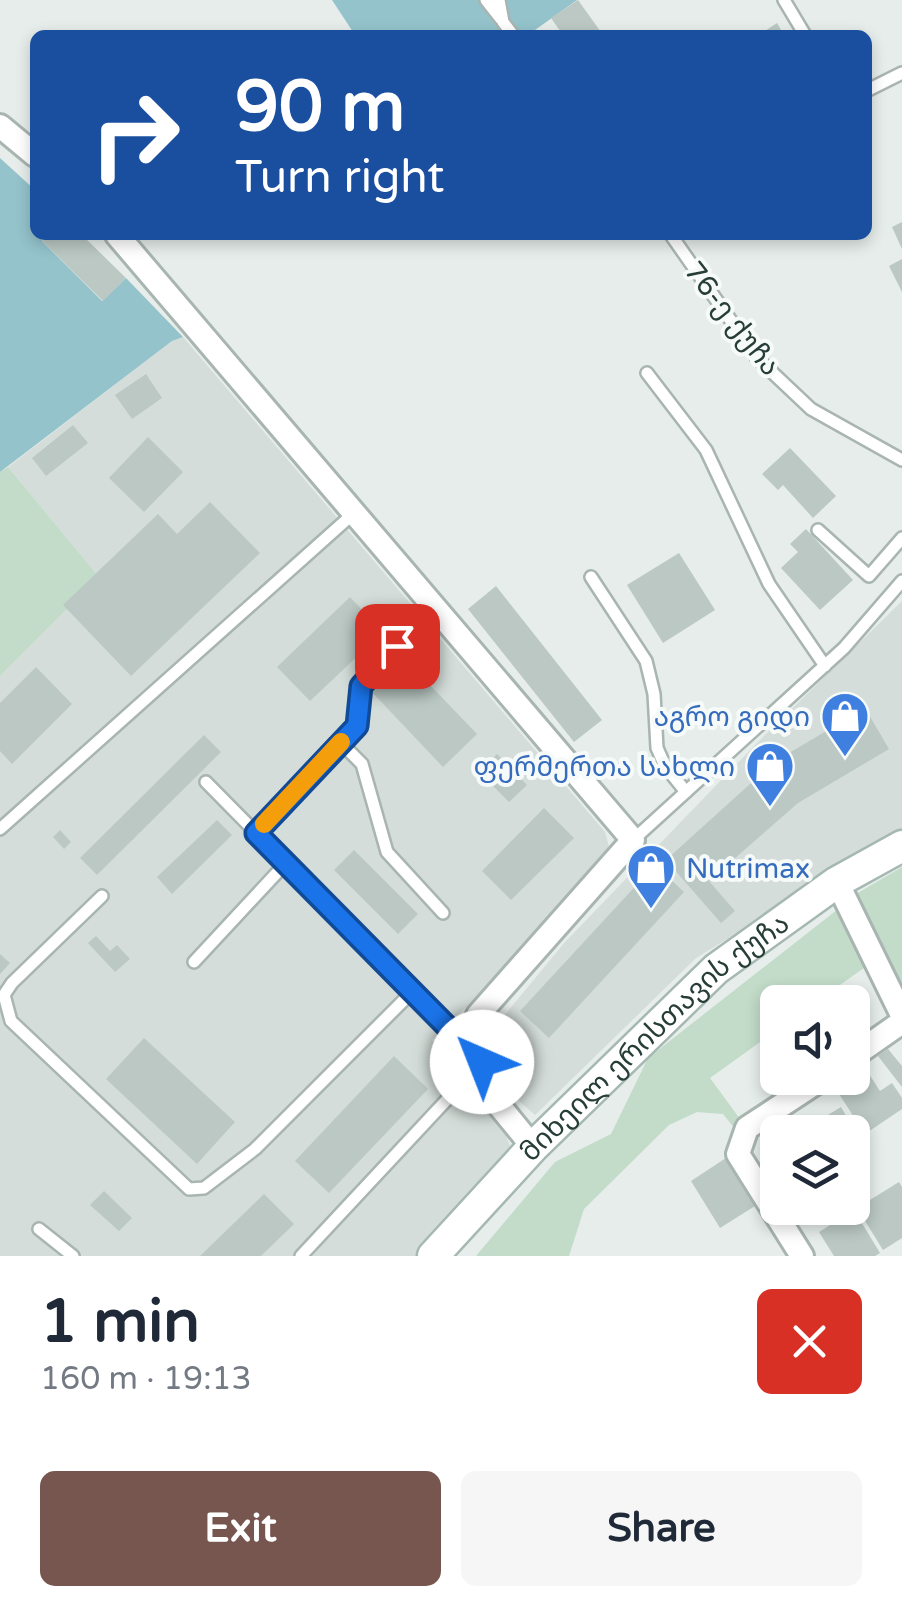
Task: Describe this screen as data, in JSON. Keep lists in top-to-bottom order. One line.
{"streets":{"main road":["მიხეილ ერისთავის ქუჩა"],"lane":["76-ე ქუჩა"]},"places":{"shop":["აგრო გიდი","ფერმერთა სახლი","Nutrimax"]},"page":{"turn":["90 m","Turn right"],"heading":["1 min","160 m · 19:13"],"buttons":["Exit","Share"]}}
